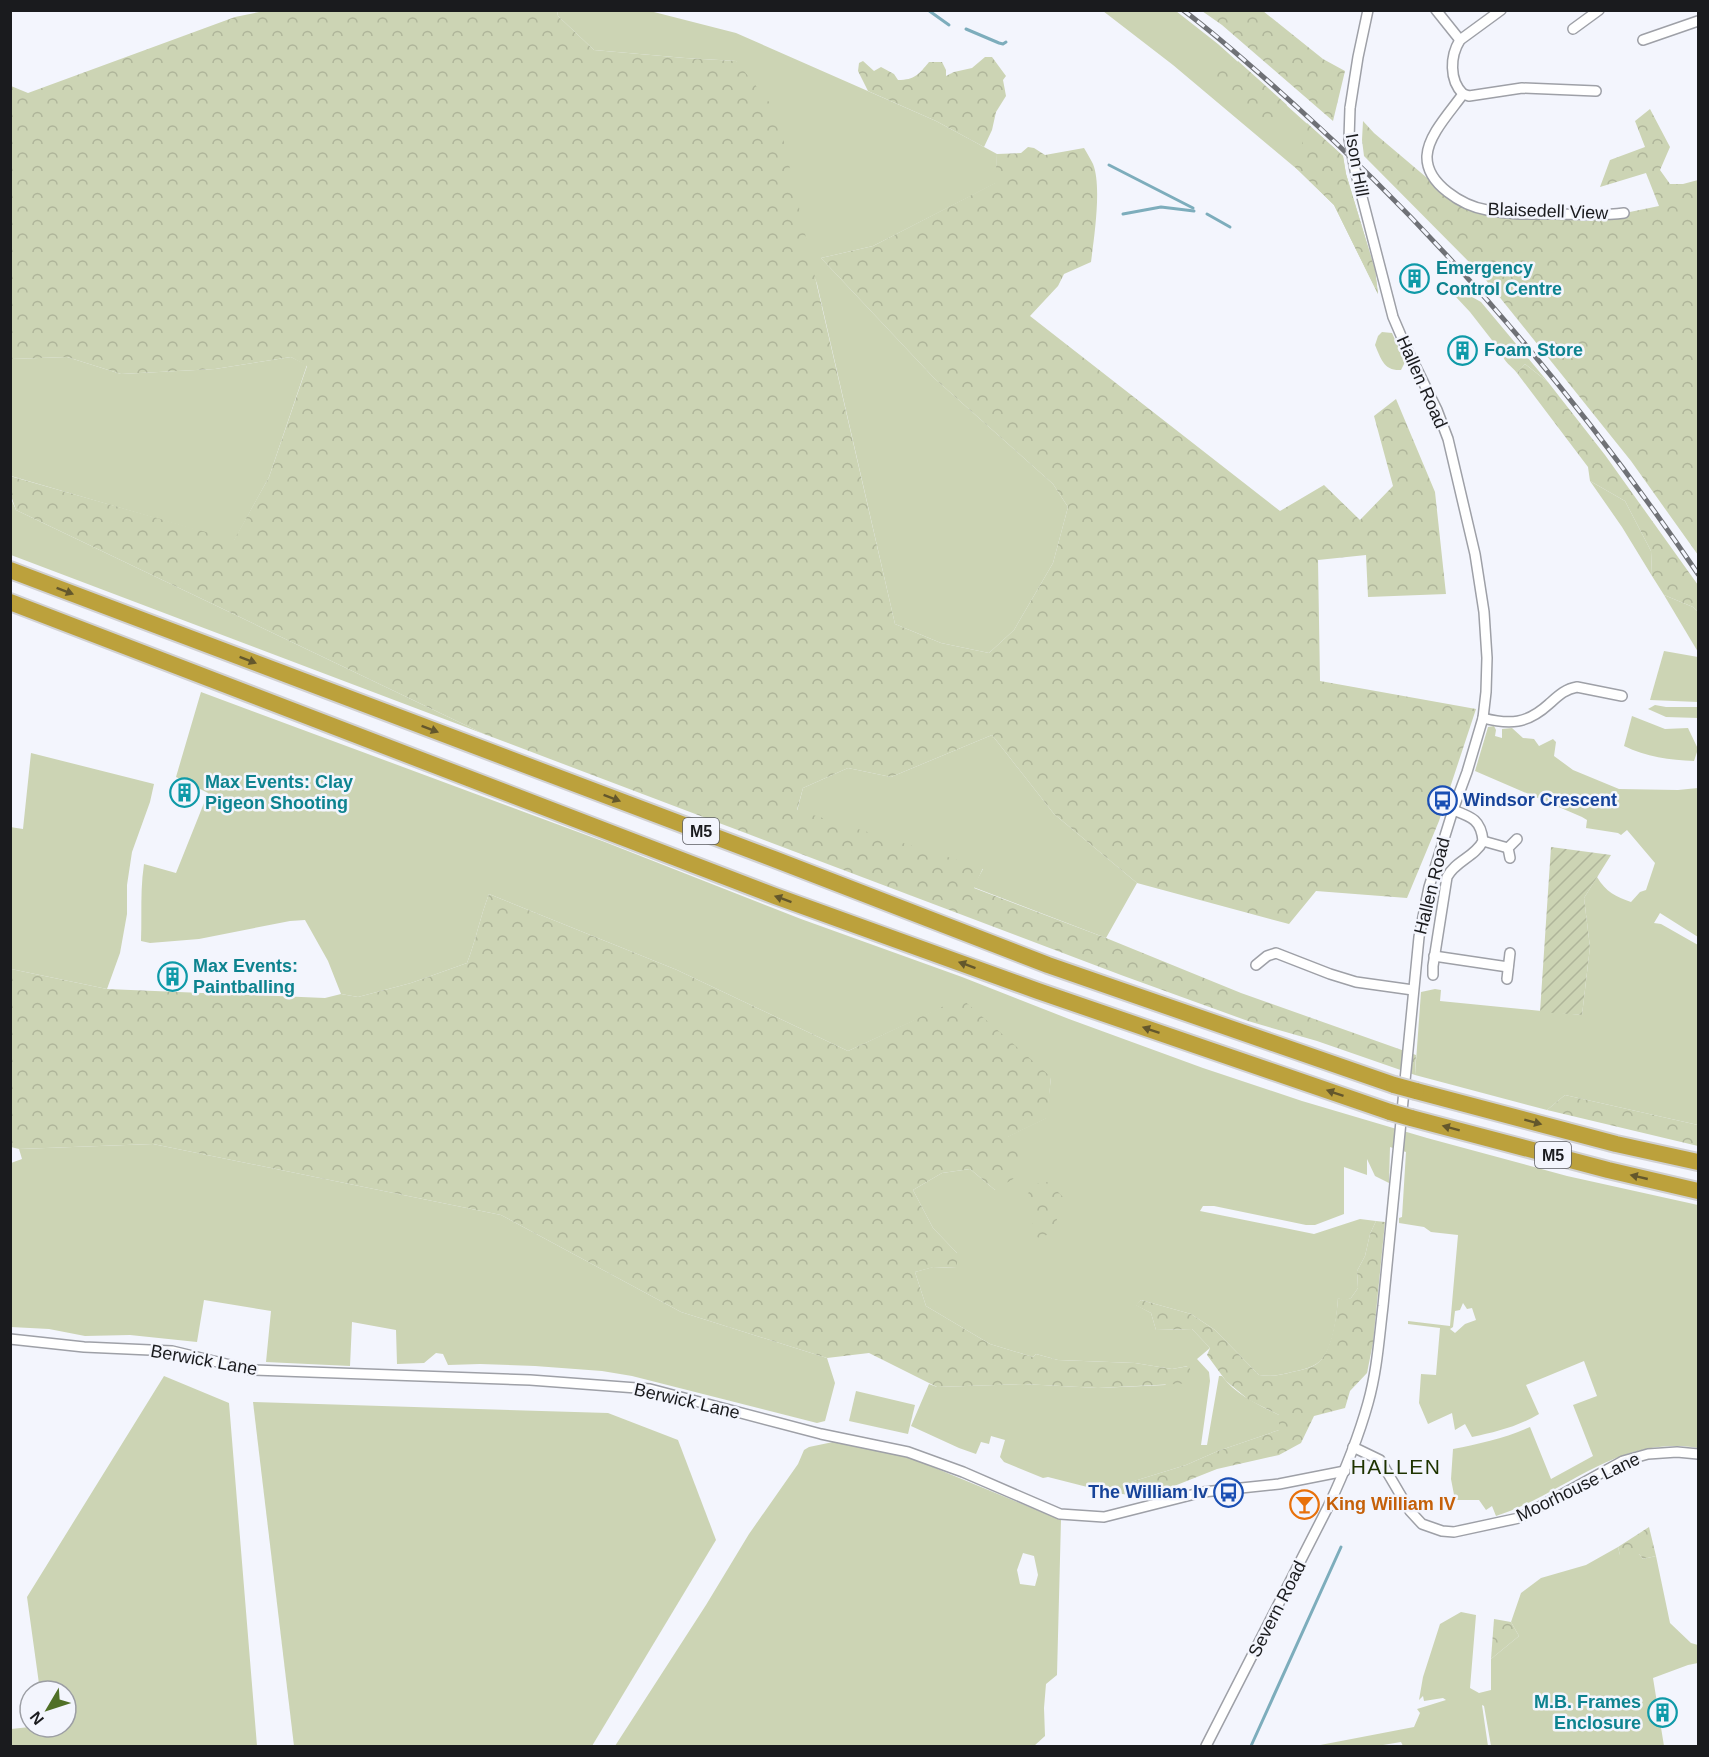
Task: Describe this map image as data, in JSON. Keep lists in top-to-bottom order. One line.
{"streets":{"highway":["M5"],"street":["Ison Hill","Blaisedell View","Hallen Road","Berwick Lane","Moorhouse Lane","Severn Road"]},"crossings":[["Ison Hill","Hallen Road"],["Hallen Road","Berwick Lane"],["Hallen Road","Moorhouse Lane"],["Hallen Road","Severn Road"],["Berwick Lane","Severn Road"]],"districts":["HALLEN"],"places":{"building":["Emergency Control Centre","Foam Store","Max Events: Clay Pigeon Shooting","Max Events: Paintballing","M.B. Frames Enclosure"],"bus stop":["Windsor Crescent","The William Iv"],"bar":["King William IV"]},"north":"bottom left"}
